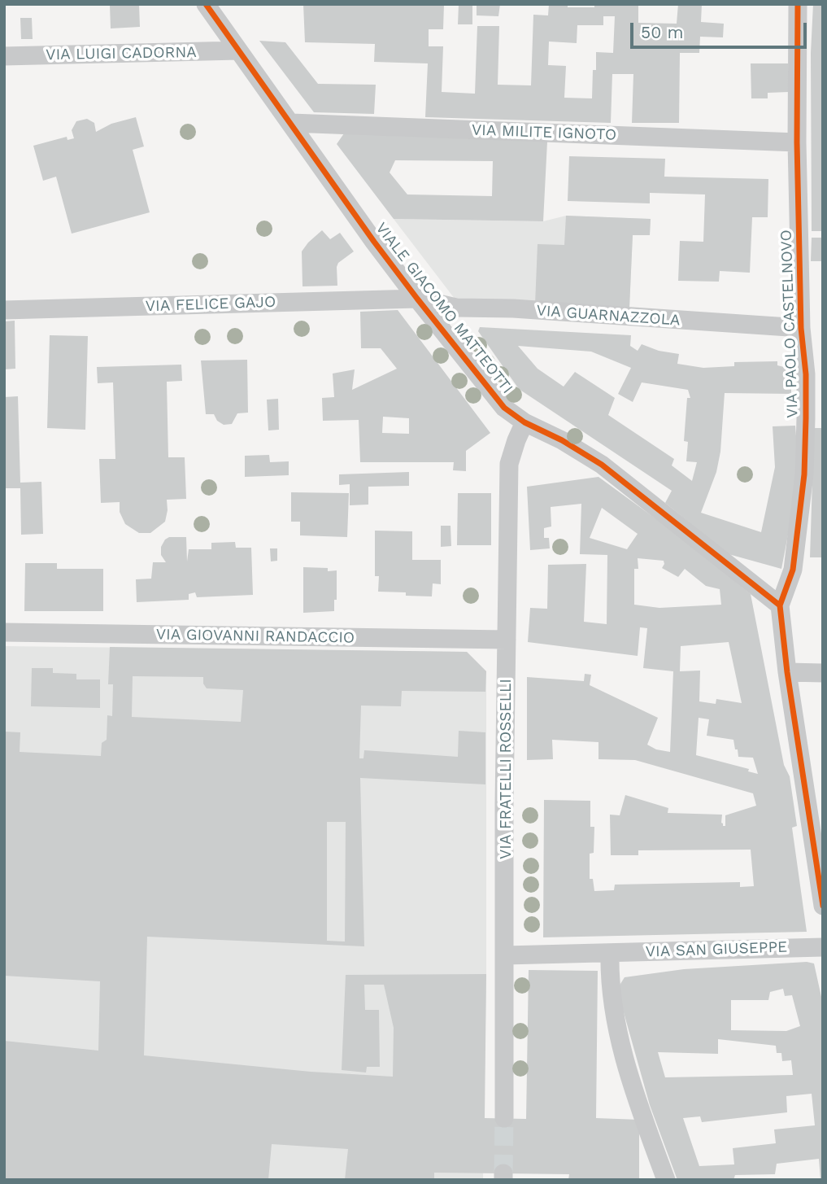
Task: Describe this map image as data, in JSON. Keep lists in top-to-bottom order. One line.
{"streets":{"street":["VIA LUIGI CADORNA","VIA MILITE IGNOTO","VIA FELICE GAJO","VIALE GIACOMO MATTEOTTI","VIA GUARNAZZOLA","VIA PAOLO CASTELNOVO","VIA GIOVANNI RANDACCIO","VIA FRATELLI ROSSELLI","VIA SAN GIUSEPPE"]},"crossings":[["VIA LUIGI CADORNA","VIALE GIACOMO MATTEOTTI"],["VIA MILITE IGNOTO","VIALE GIACOMO MATTEOTTI"],["VIA MILITE IGNOTO","VIA PAOLO CASTELNOVO"],["VIA FELICE GAJO","VIALE GIACOMO MATTEOTTI"],["VIA FELICE GAJO","VIA GUARNAZZOLA"],["VIALE GIACOMO MATTEOTTI","VIA GUARNAZZOLA"],["VIALE GIACOMO MATTEOTTI","VIA PAOLO CASTELNOVO"],["VIALE GIACOMO MATTEOTTI","VIA FRATELLI ROSSELLI"],["VIA GUARNAZZOLA","VIA PAOLO CASTELNOVO"],["VIA GIOVANNI RANDACCIO","VIA FRATELLI ROSSELLI"],["VIA FRATELLI ROSSELLI","VIA SAN GIUSEPPE"]],"scale_bar":"50 m"}
